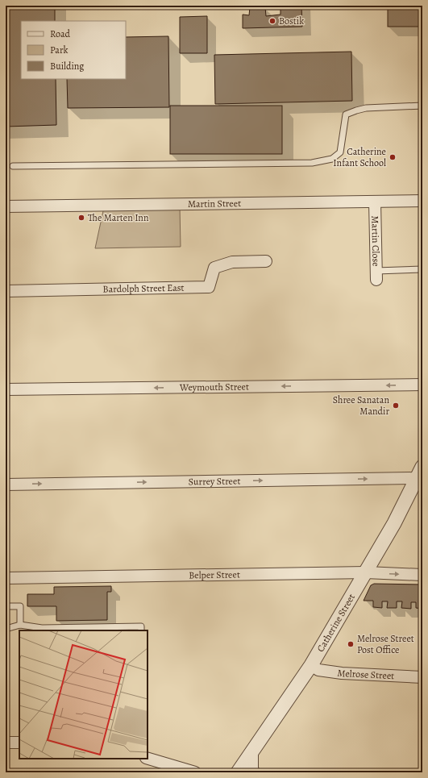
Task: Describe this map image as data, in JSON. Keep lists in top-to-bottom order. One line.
{"streets":{"street":["Martin Street","Martin Close","Bardolph Street East","Weymouth Street","Surrey Street","Belper Street","Catherine Street","Melrose Street"]},"crossings":[["Martin Street","Martin Close"],["Surrey Street","Catherine Street"],["Belper Street","Catherine Street"],["Catherine Street","Melrose Street"]],"one_way":["Weymouth Street","Surrey Street"],"places":["Bostik","Catherine Infant School","The Marten Inn","Shree Sanatan Mandir","Melrose Street Post Office"],"legend":["Road","Park","Building"]}
